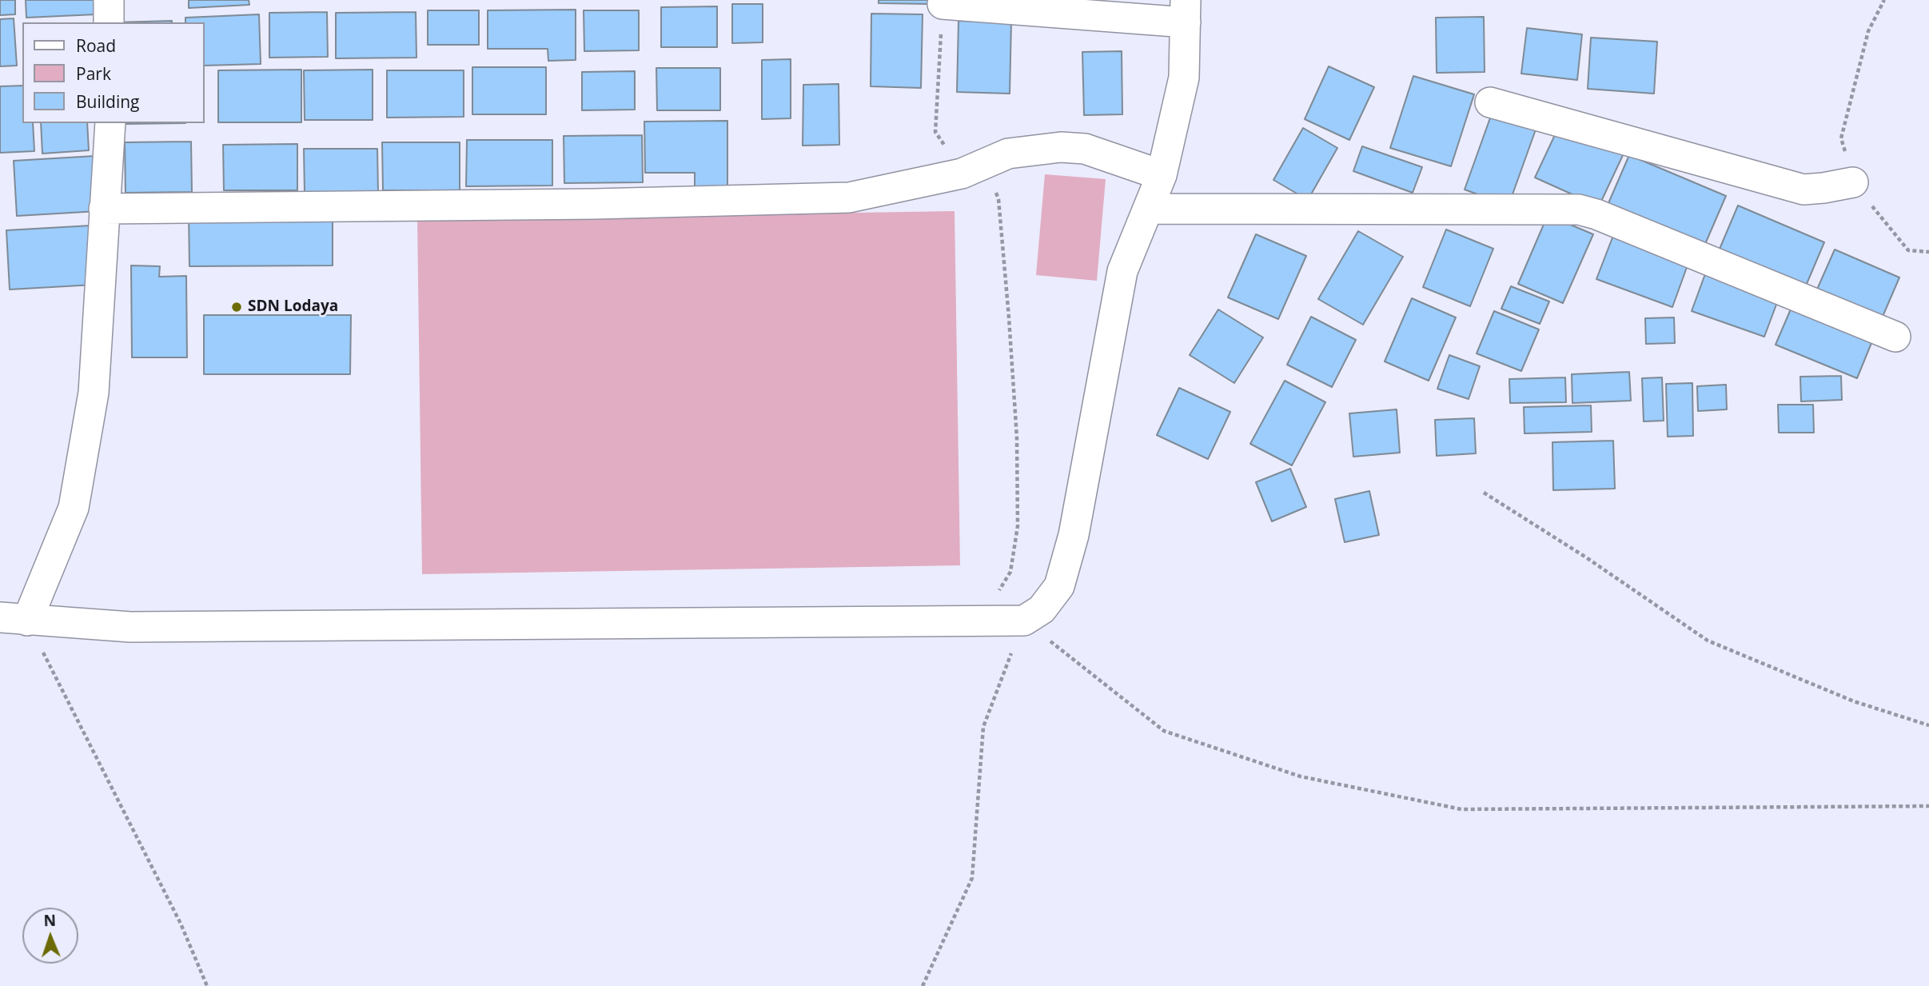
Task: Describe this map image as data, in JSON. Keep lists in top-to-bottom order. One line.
{"places":["SDN Lodaya"],"legend":["Road","Park","Building"],"north":"top"}
